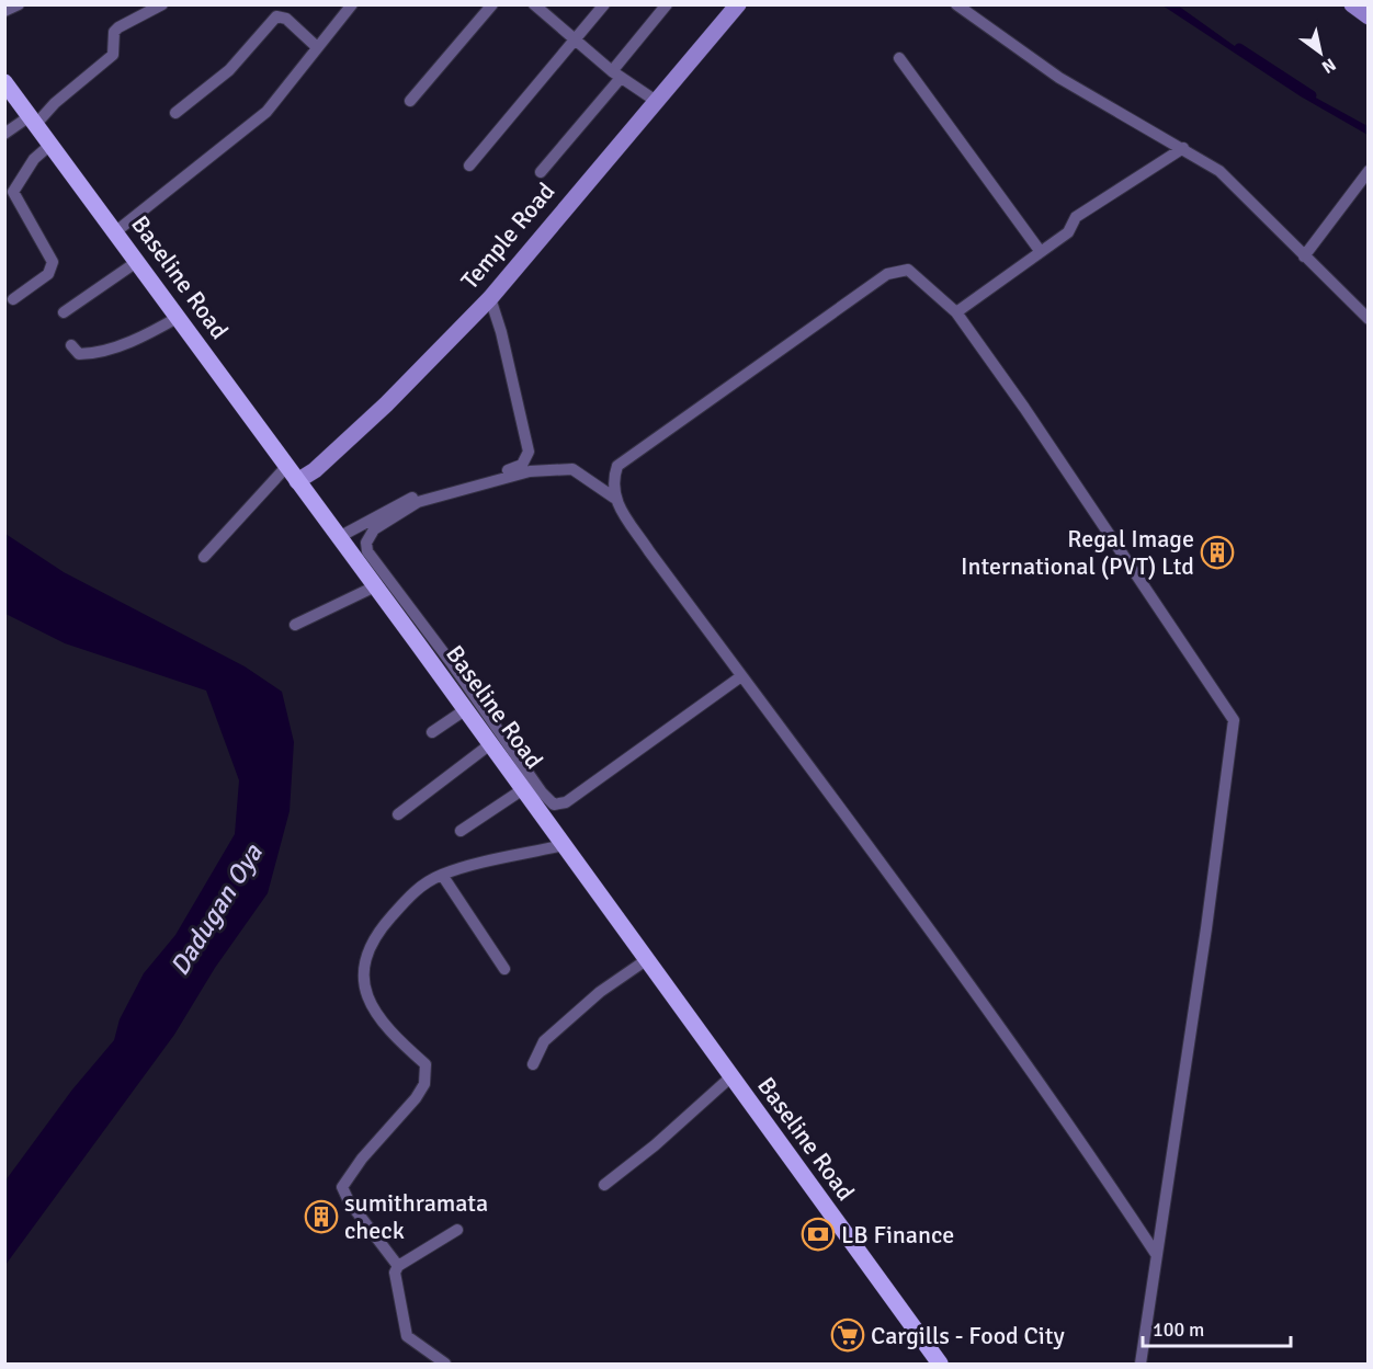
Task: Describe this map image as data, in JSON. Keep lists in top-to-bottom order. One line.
{"streets":{"main road":["Baseline Road"],"street":["Temple Road"]},"crossings":[["Temple Road","Baseline Road"]],"water":["Dadugan Oya"],"places":{"building":["Regal Image International (PVT) Ltd","sumithramata check"],"bank":["LB Finance"],"supermarket":["Cargills - Food City"]},"scale_bar":"100 m","north":"bottom right"}
